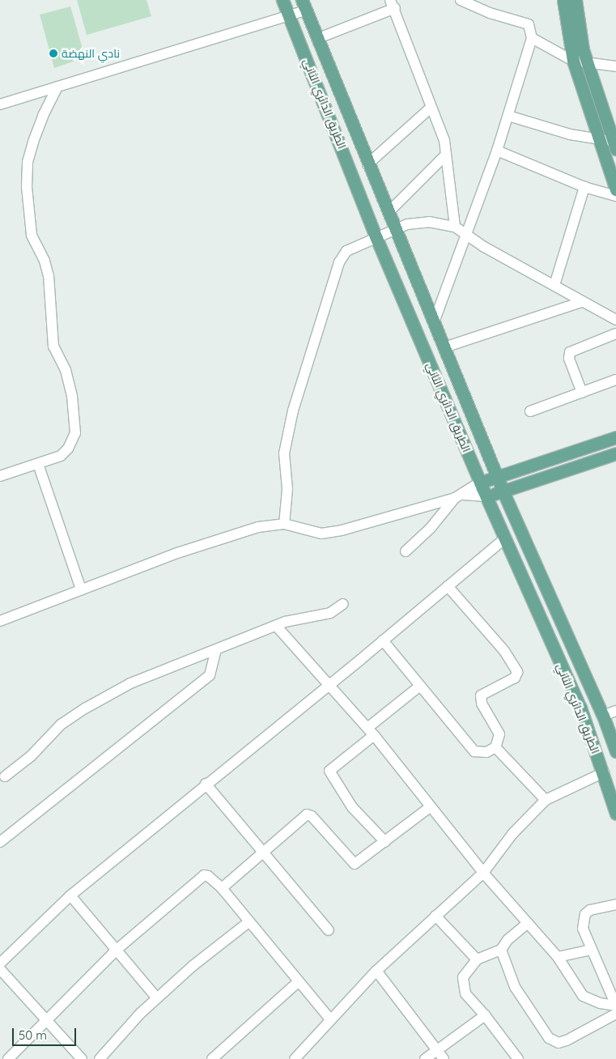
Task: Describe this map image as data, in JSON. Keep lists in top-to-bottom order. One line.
{"streets":{"main road":["الطريق الدائري الثاني"]},"places":["نادي النهضة"],"scale_bar":"50 m"}
